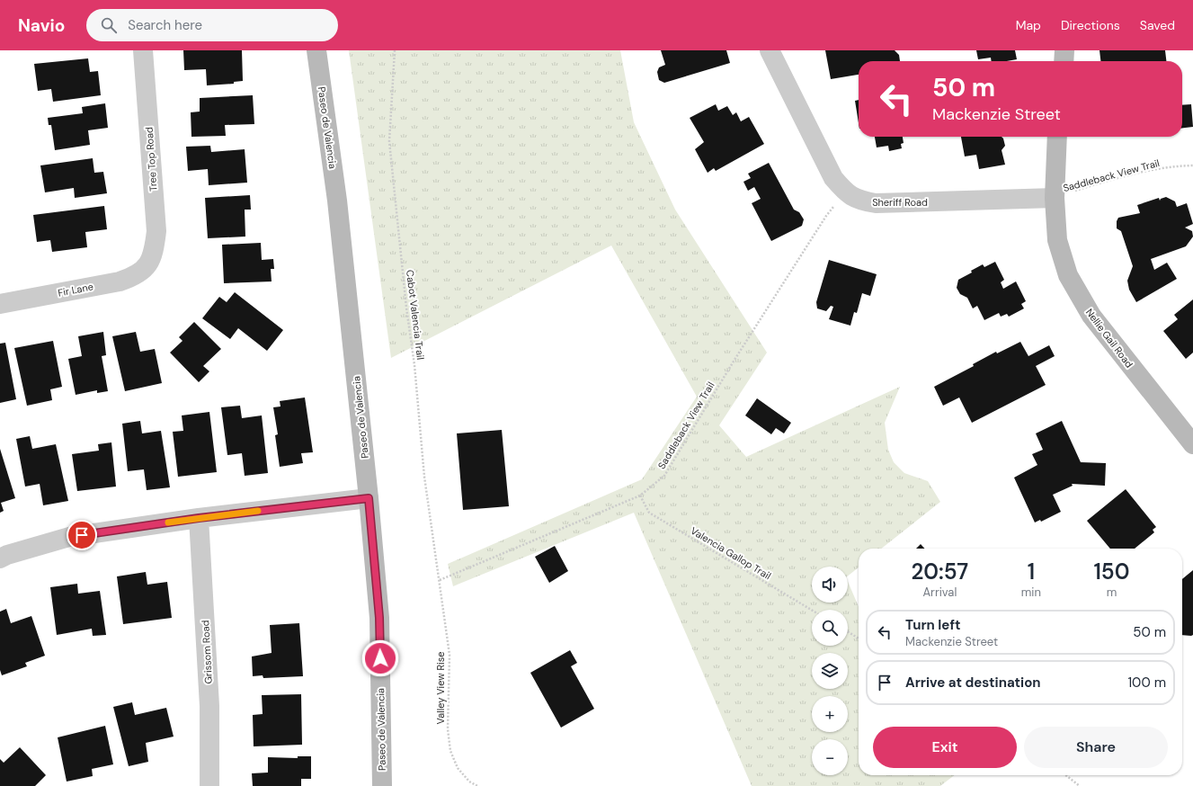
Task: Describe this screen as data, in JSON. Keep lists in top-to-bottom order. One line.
{"streets":{"main road":["Paseo de Valencia","Nellie Gail Road"],"street":["Tree Top Road","Sheriff Road","Fir Lane","Grissom Road"],"path":["Saddleback View Trail","Cabot Valencia Trail","Valencia Gallop Trail","Valley View Rise"]},"crossings":[["Tree Top Road","Fir Lane"],["Saddleback View Trail","Sheriff Road"],["Saddleback View Trail","Cabot Valencia Trail"],["Saddleback View Trail","Nellie Gail Road"],["Saddleback View Trail","Valencia Gallop Trail"],["Saddleback View Trail","Valley View Rise"],["Sheriff Road","Nellie Gail Road"],["Cabot Valencia Trail","Valley View Rise"]],"page":{"header":"Navio","search":"Search here","nav":["Map","Directions","Saved"],"turn":["50 m","Mackenzie Street"],"eta":["20:57","Arrival","1","min","150","m"],"map_buttons":["+","−"],"list":[{"name":"Turn left","note":"Mackenzie Street","value":"50 m"},{"name":"Arrive at destination","value":"100 m"}],"buttons":["Exit","Share"]}}
